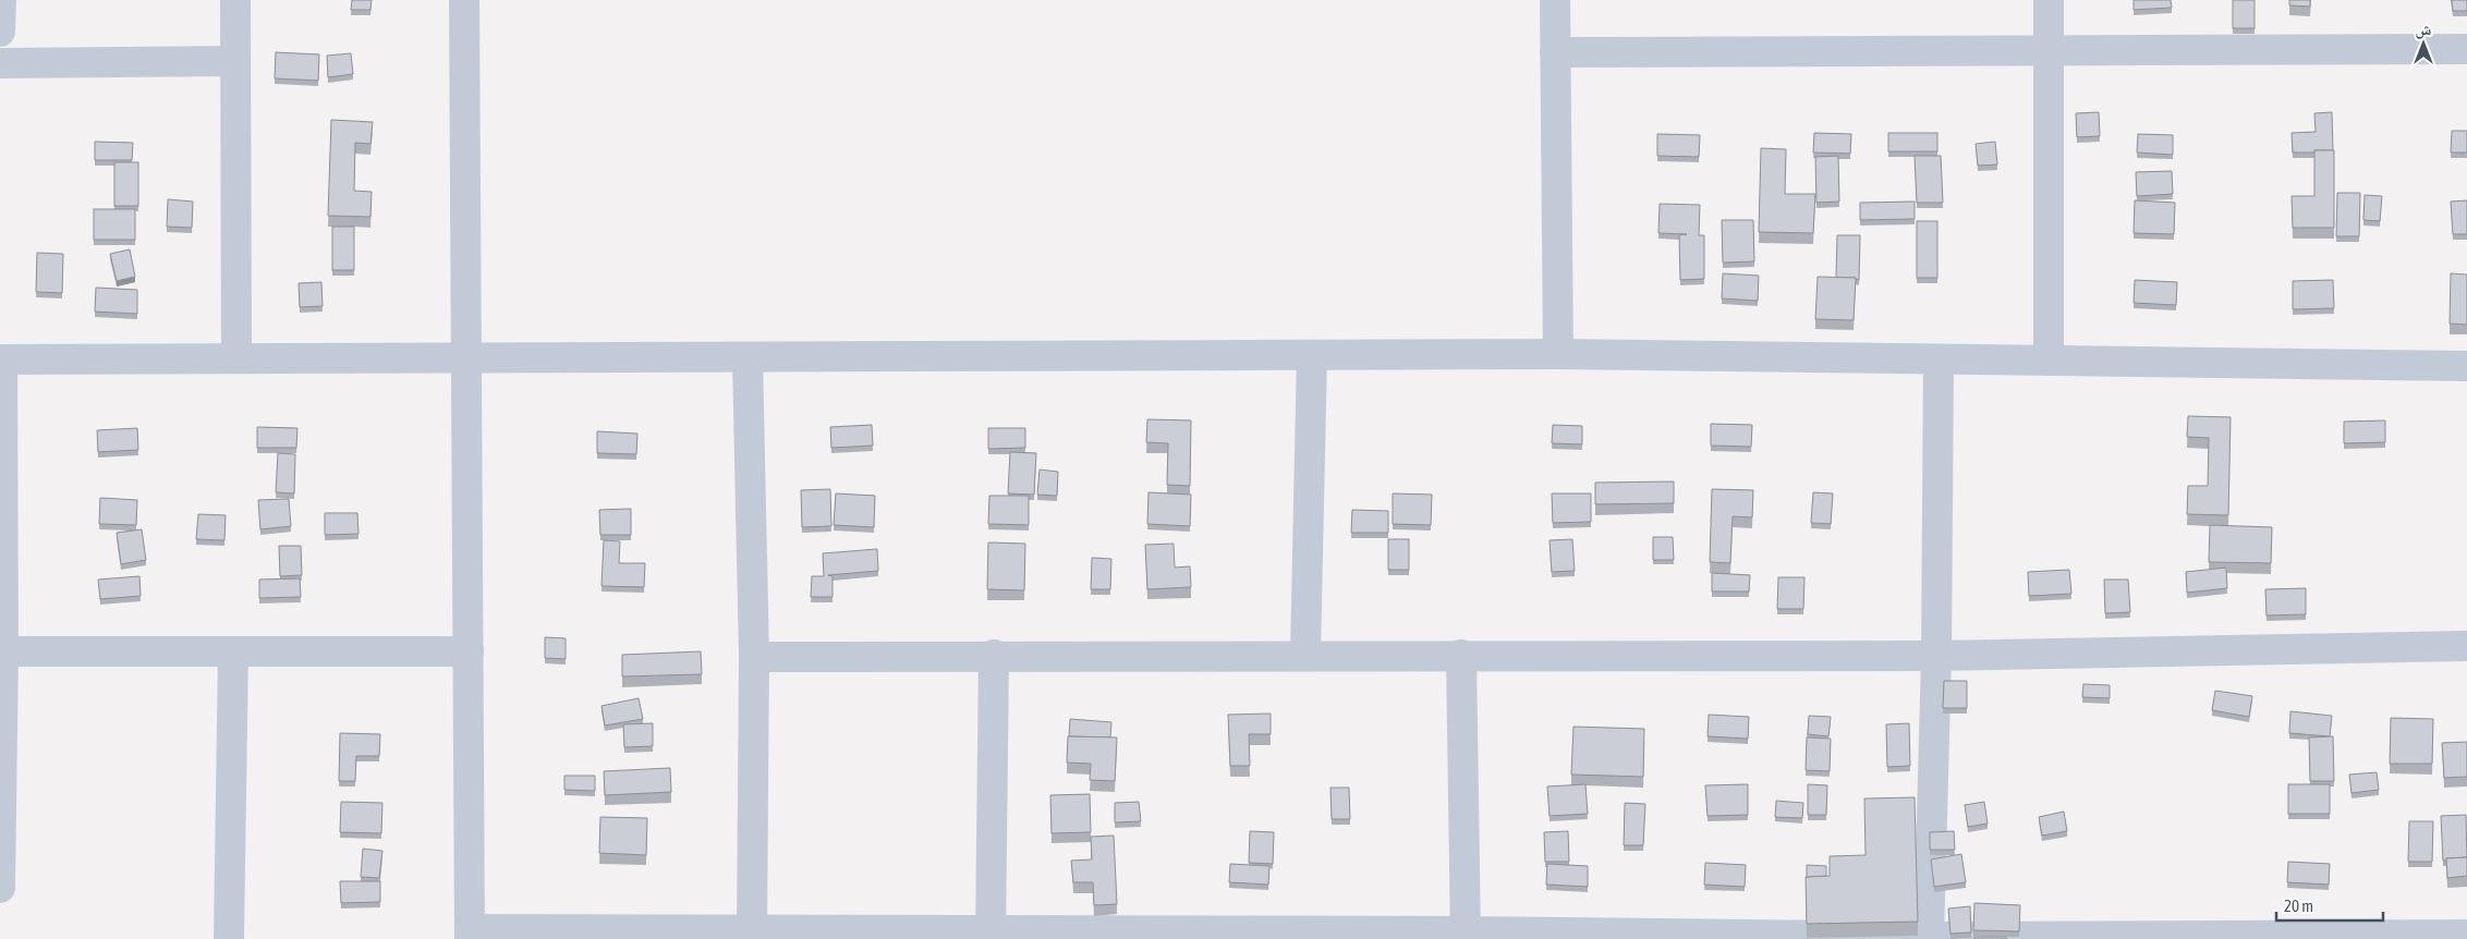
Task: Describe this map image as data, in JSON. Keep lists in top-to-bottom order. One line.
{"scale_bar":"20 m","north":"top"}
